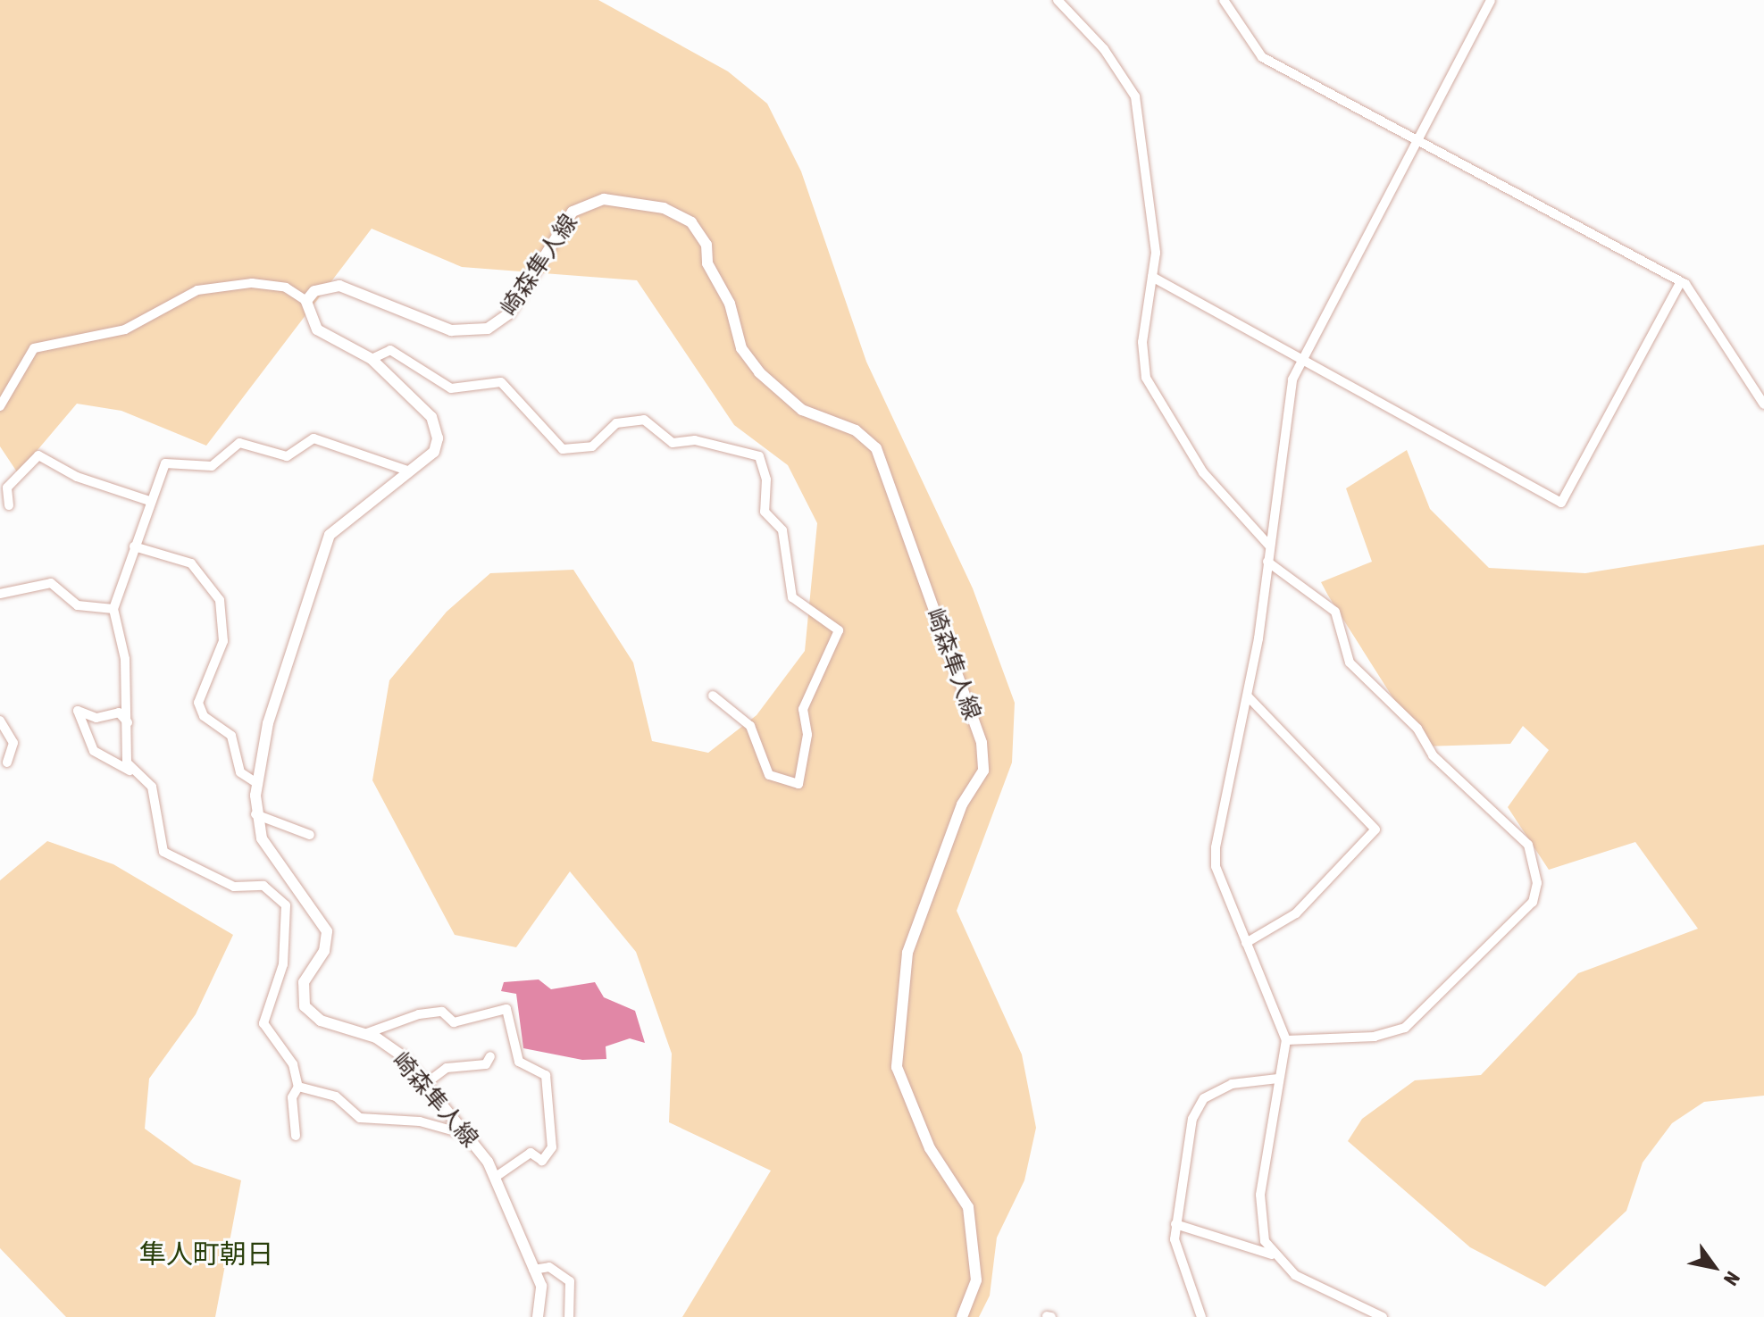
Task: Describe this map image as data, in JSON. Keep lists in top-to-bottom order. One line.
{"streets":{"main road":["崎森隼人線"]},"districts":["隼人町朝日"],"north":"bottom right"}
